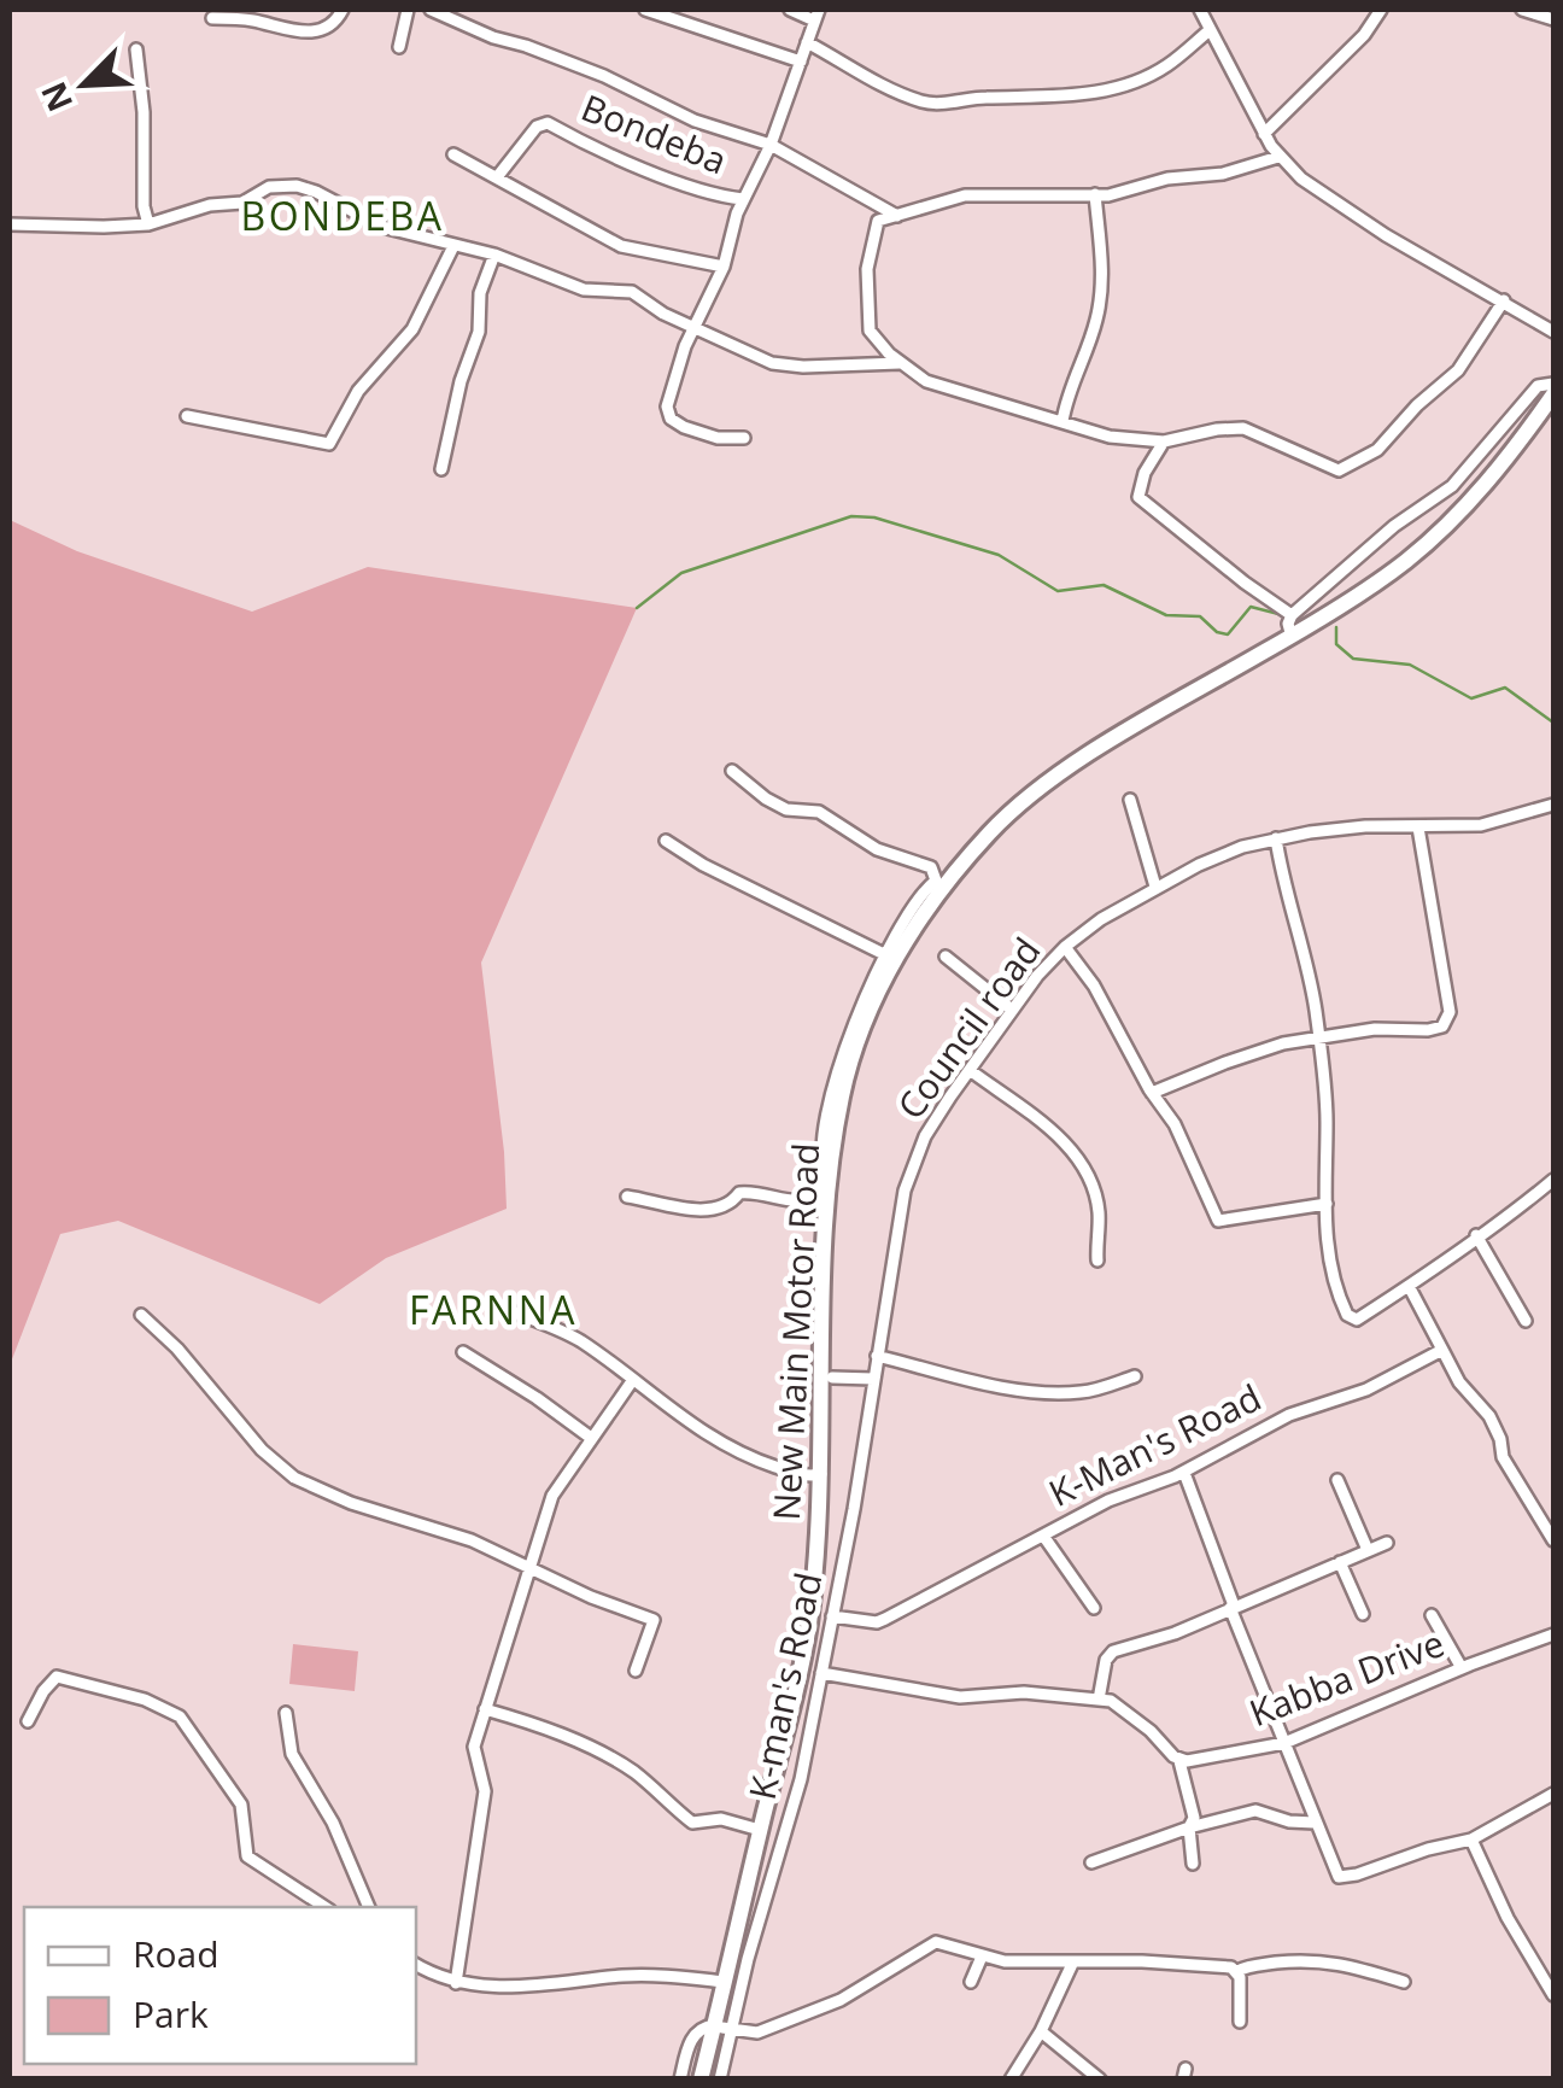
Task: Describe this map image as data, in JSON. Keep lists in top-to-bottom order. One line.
{"streets":{"highway":["New Main Motor Road"],"street":["Bondeba","Council road","K-Man's Road","Kabba Drive","K-man's Road"]},"crossings":[["Council road","K-man's Road"],["New Main Motor Road","K-man's Road"],["K-Man's Road","K-man's Road"]],"districts":["BONDEBA","FARNNA"],"legend":["Road","Park"],"north":"bottom left"}
